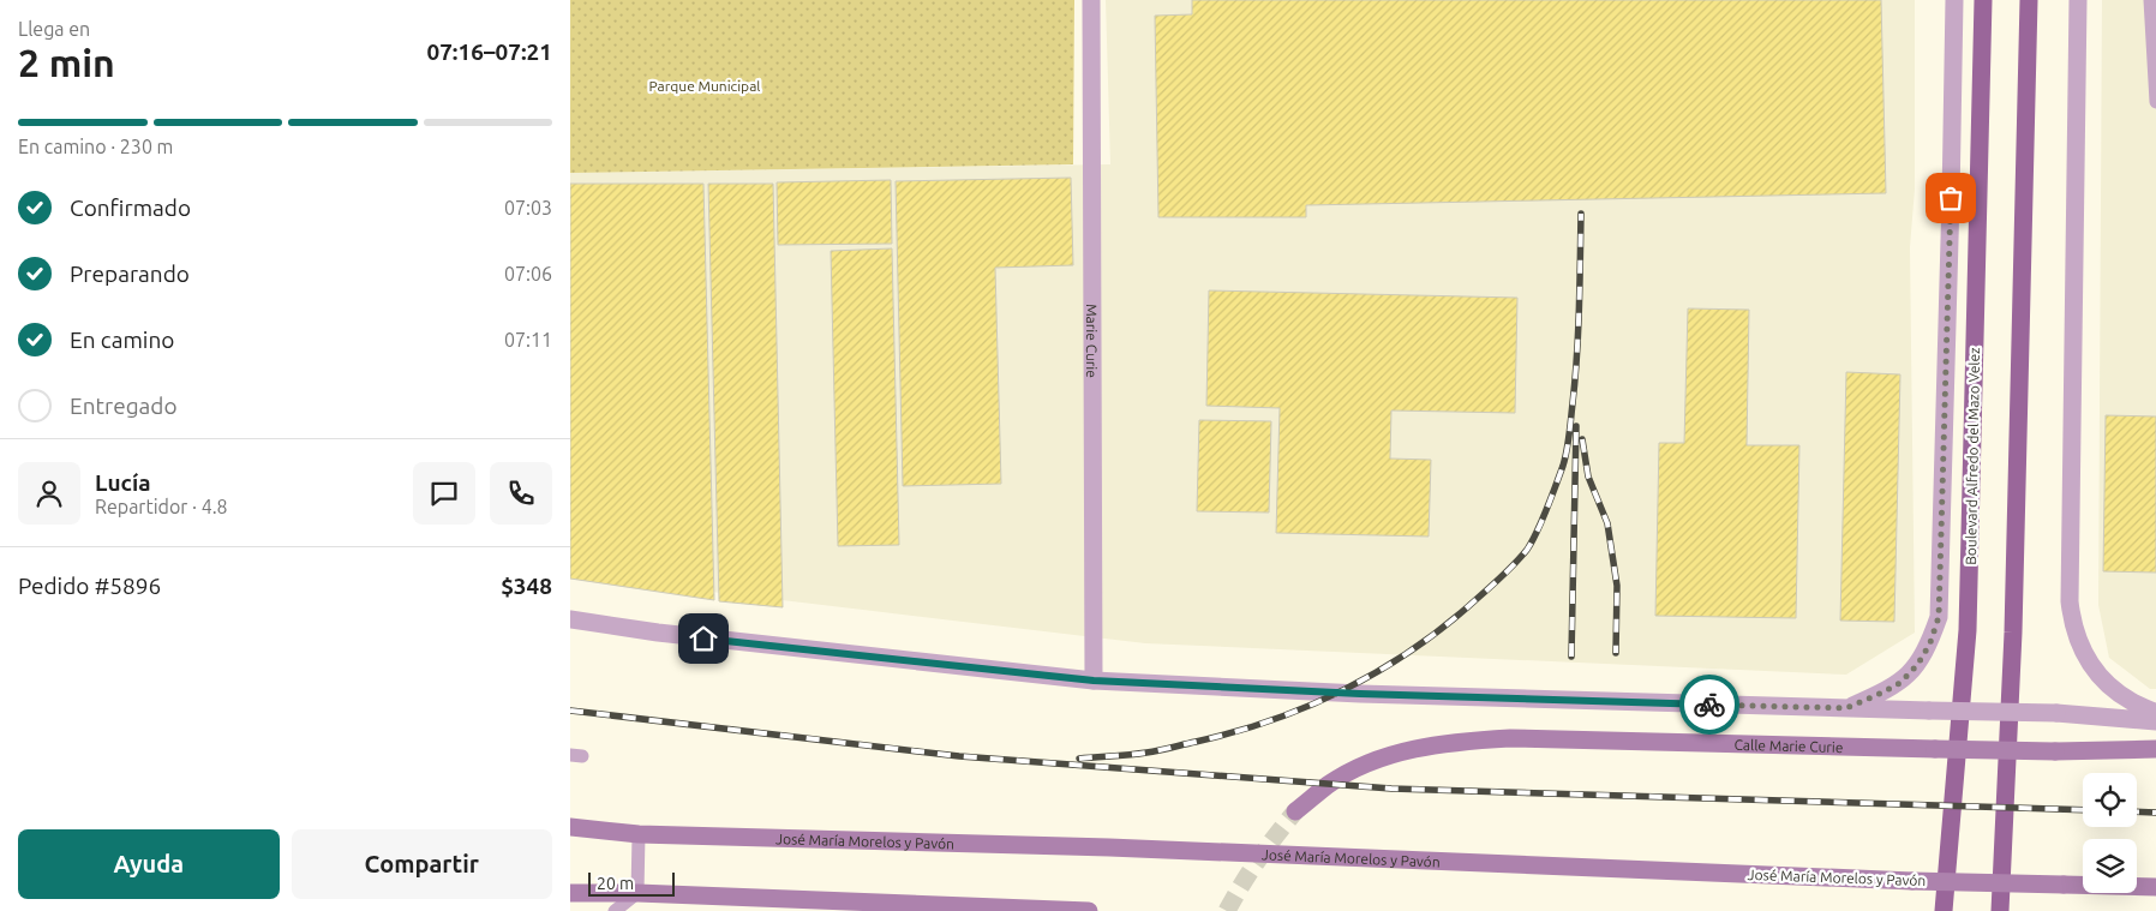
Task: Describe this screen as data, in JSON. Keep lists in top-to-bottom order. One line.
{"streets":{"main road":["Boulevard Alfredo del Mazo Velez","Calle Marie Curie","José María Morelos y Pavón"],"street":["Marie Curie"]},"parks":["Parque Municipal"],"scale_bar":"20 m","page":{"heading":["2 min","Llega en","07:16–07:21"],"panel":["Lucía","Repartidor · 4.8","Pedido #5896","$348"],"bar":"En camino · 230 m","list":[["Confirmado","07:03"],["Preparando","07:06"],["En camino","07:11"],"Entregado"],"buttons":["Ayuda","Compartir"],"scale":"20 m"}}
